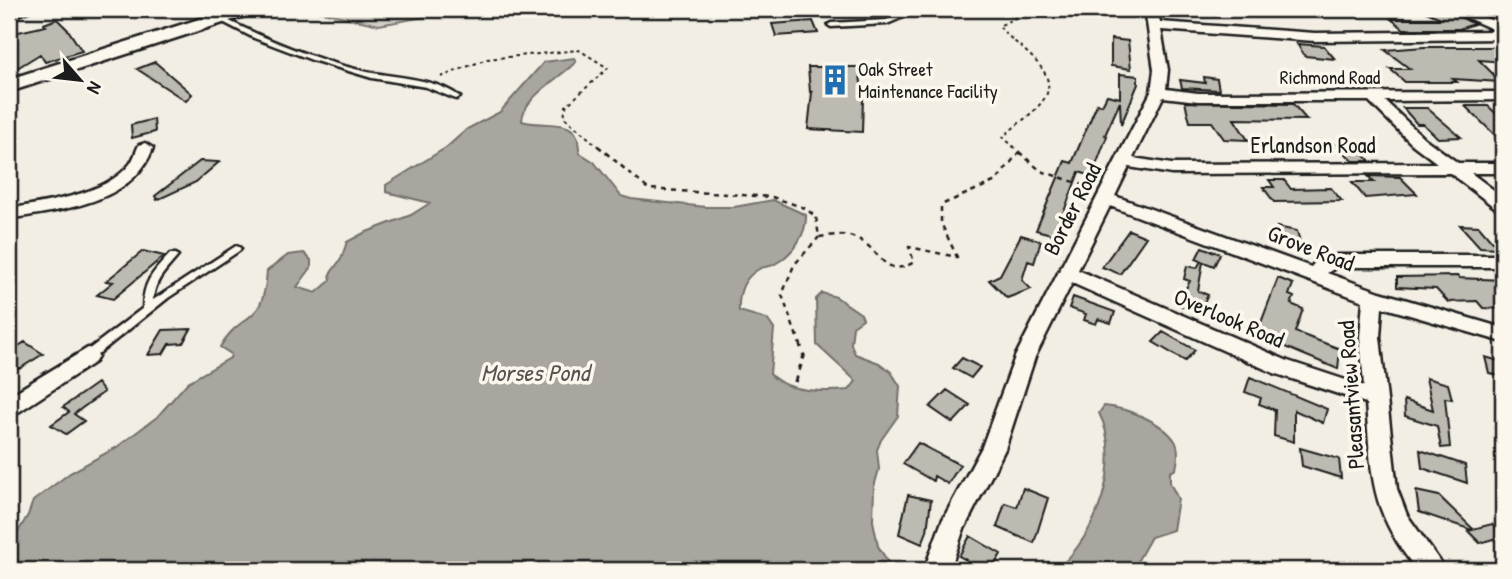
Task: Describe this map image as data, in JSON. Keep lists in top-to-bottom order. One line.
{"streets":{"street":["Richmond Road","Erlandson Road","Border Road","Grove Road","Overlook Road","Pleasantview Road"]},"crossings":[["Richmond Road","Border Road"],["Erlandson Road","Border Road"],["Border Road","Grove Road"],["Border Road","Overlook Road"],["Grove Road","Pleasantview Road"],["Overlook Road","Pleasantview Road"]],"water":["Morses Pond"],"places":{"building":["Oak Street Maintenance Facility"]},"north":"bottom right"}
